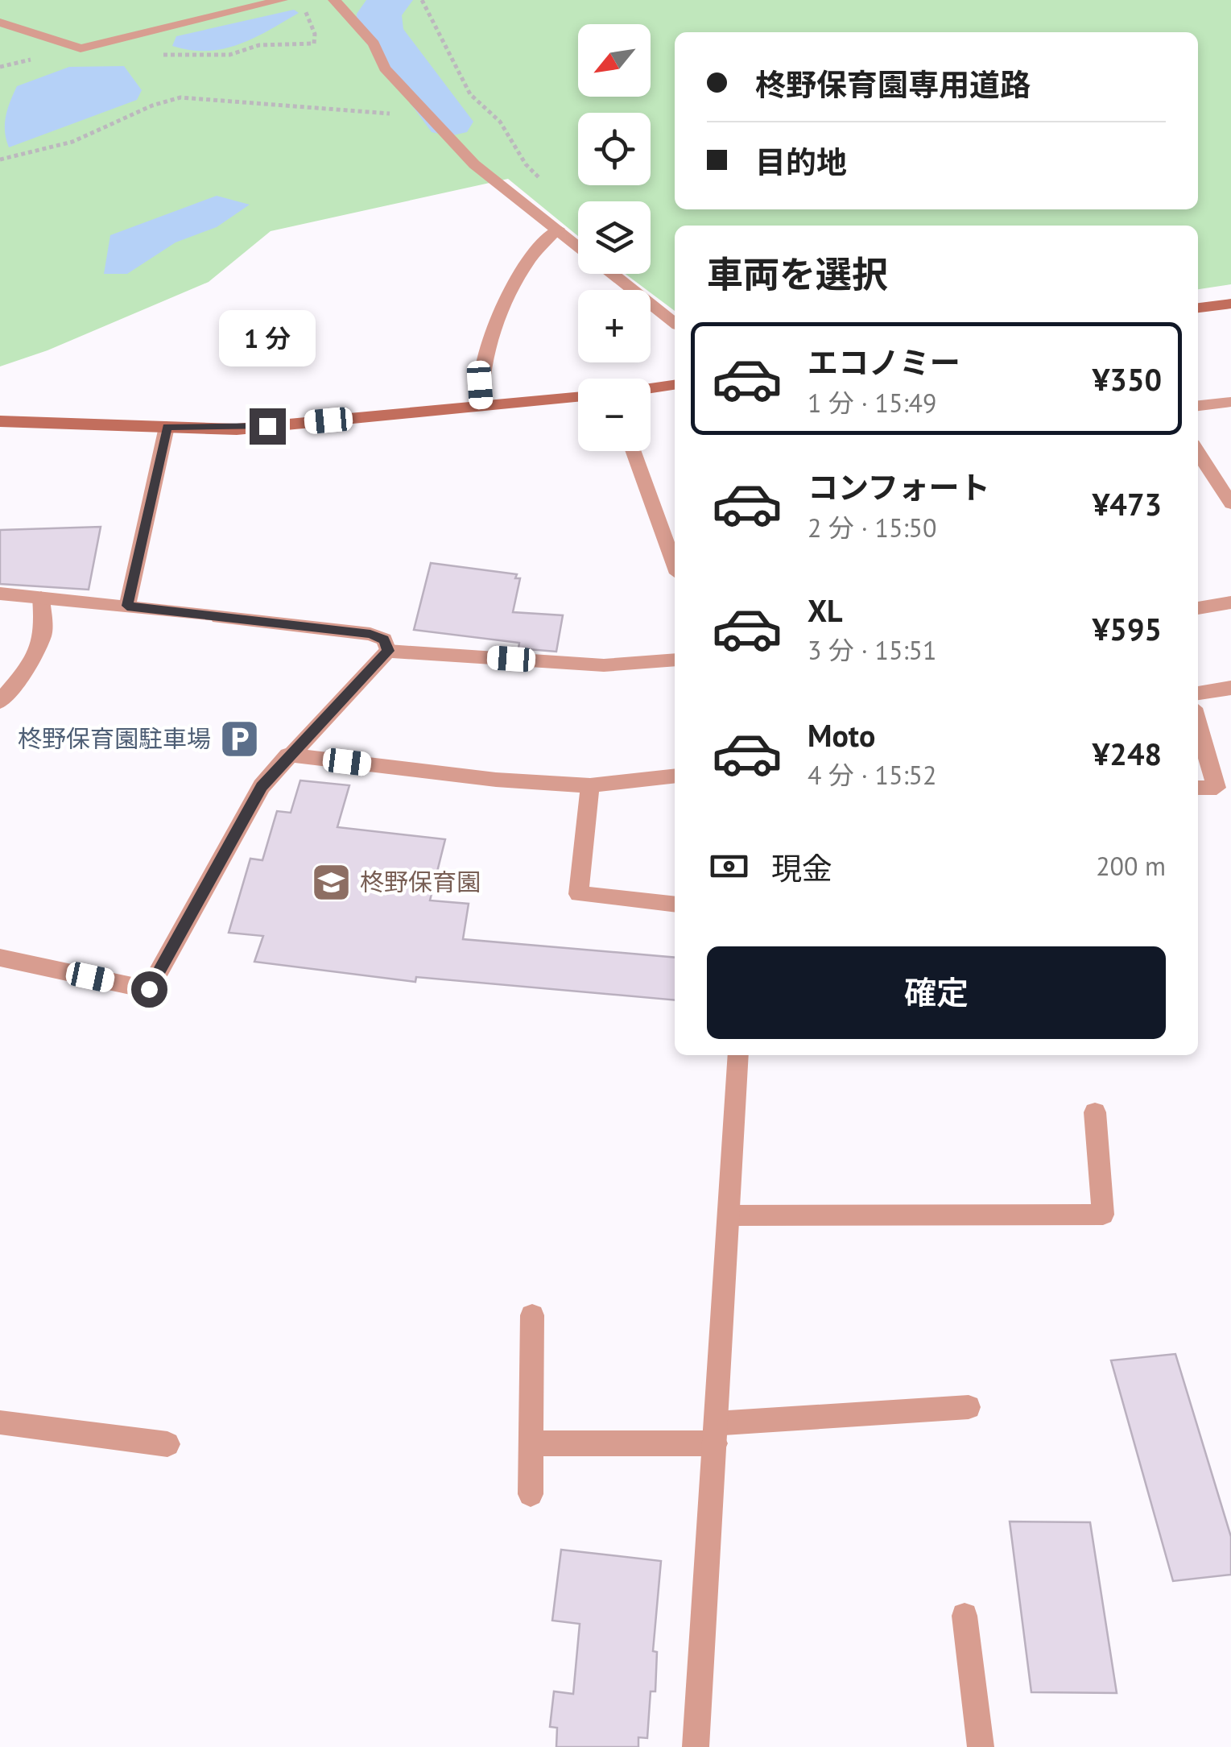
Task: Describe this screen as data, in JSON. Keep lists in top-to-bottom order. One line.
{"places":{"parking":["柊野保育園駐車場"],"school or university":["柊野保育園"]},"north":"bottom left","page":{"map_buttons":["+","−"],"banner":["柊野保育園専用道路","目的地"],"heading":"車両を選択","bubble":"1 分","list":[{"name":"エコノミー","note":"1 分 · 15:49","value":"¥350"},{"name":"コンフォート","note":"2 分 · 15:50","value":"¥473"},{"name":"XL","note":"3 分 · 15:51","value":"¥595"},{"name":"Moto","note":"4 分 · 15:52","value":"¥248"}],"pay":["現金","200 m"],"buttons":"確定"}}
